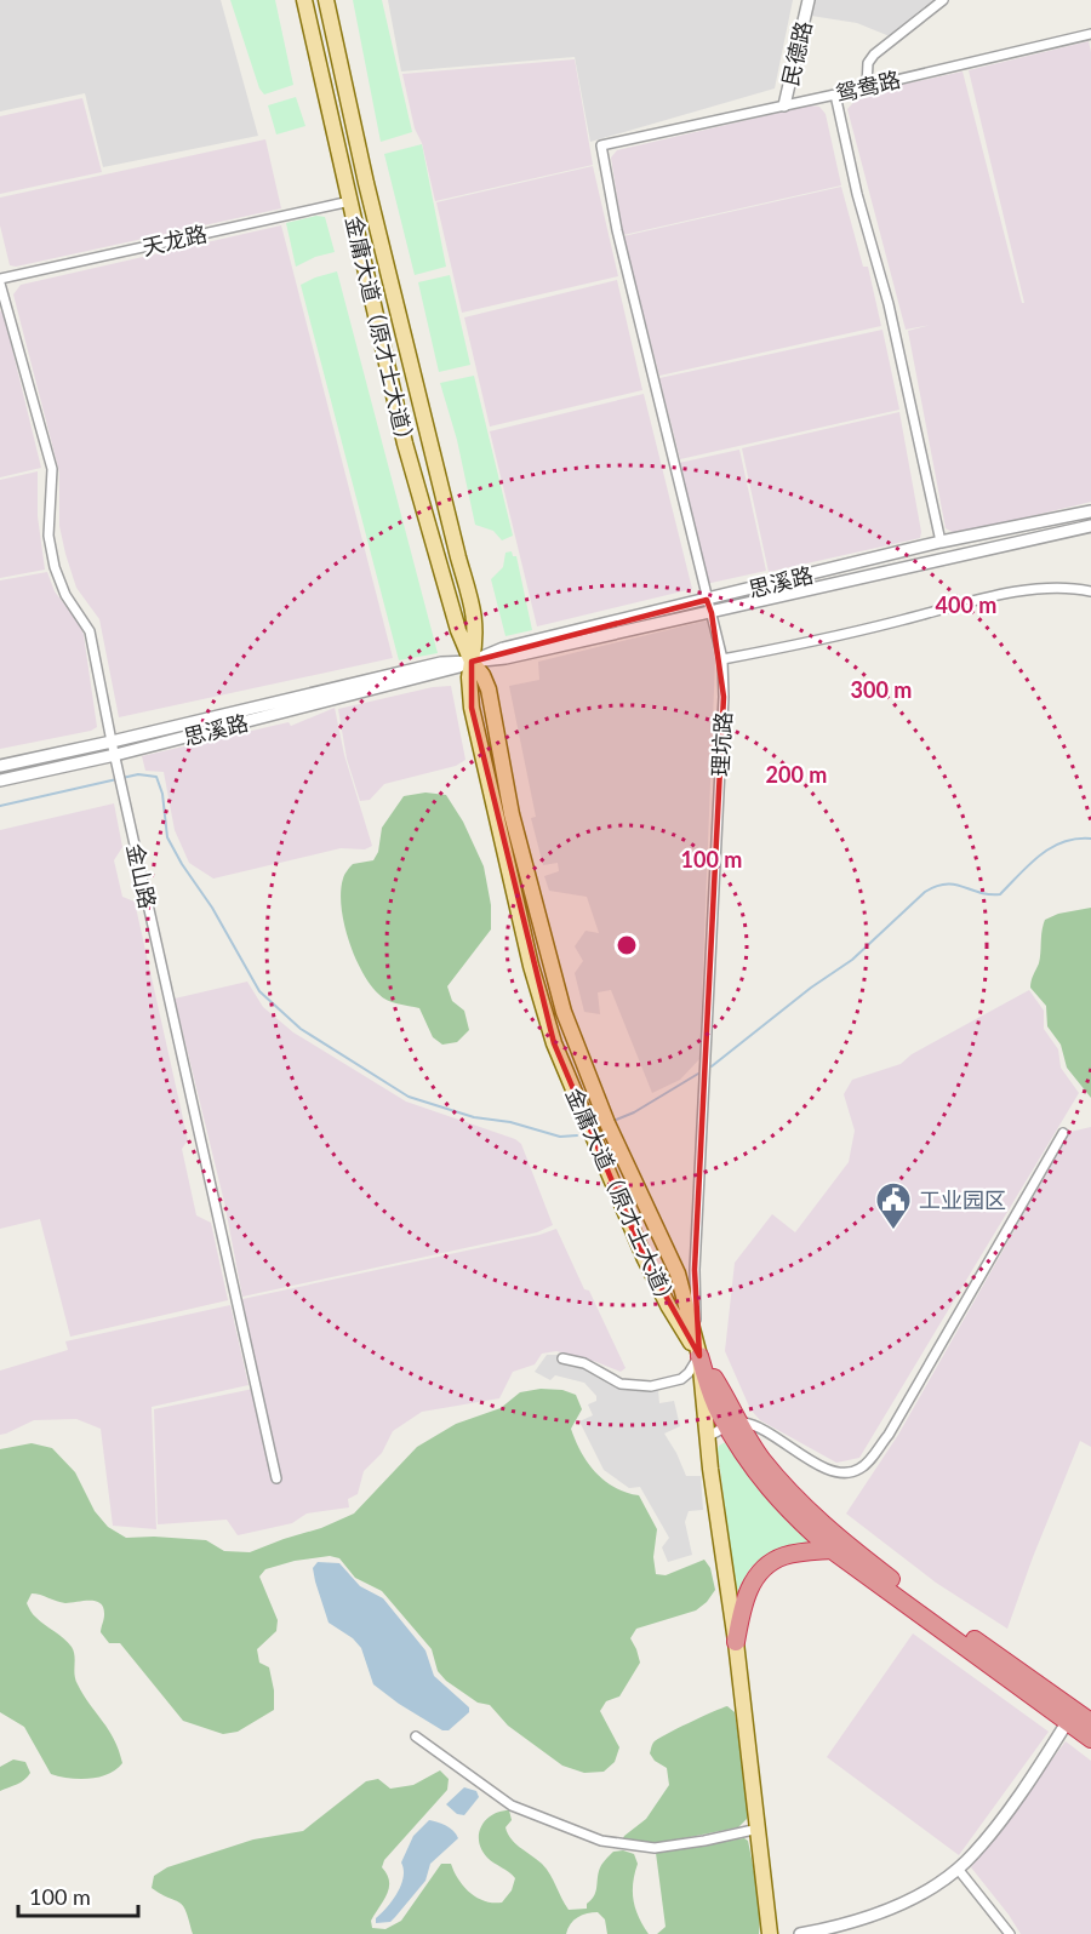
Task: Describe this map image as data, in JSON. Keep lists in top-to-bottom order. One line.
{"streets":{"main road":["金庸大道（原才士大道）"],"street":["民德路","鸳鸯路","天龙路","思溪路","理坑路","金山路"]},"crossings":[["民德路","鸳鸯路"],["鸳鸯路","理坑路"],["天龙路","金庸大道（原才士大道）"],["天龙路","金山路"],["金庸大道（原才士大道）","思溪路"],["金庸大道（原才士大道）","理坑路"],["思溪路","理坑路"],["思溪路","金山路"]],"places":{"public building":["工业园区"]},"scale_bar":"100 m","rings":["400 m","300 m","200 m","100 m"]}
